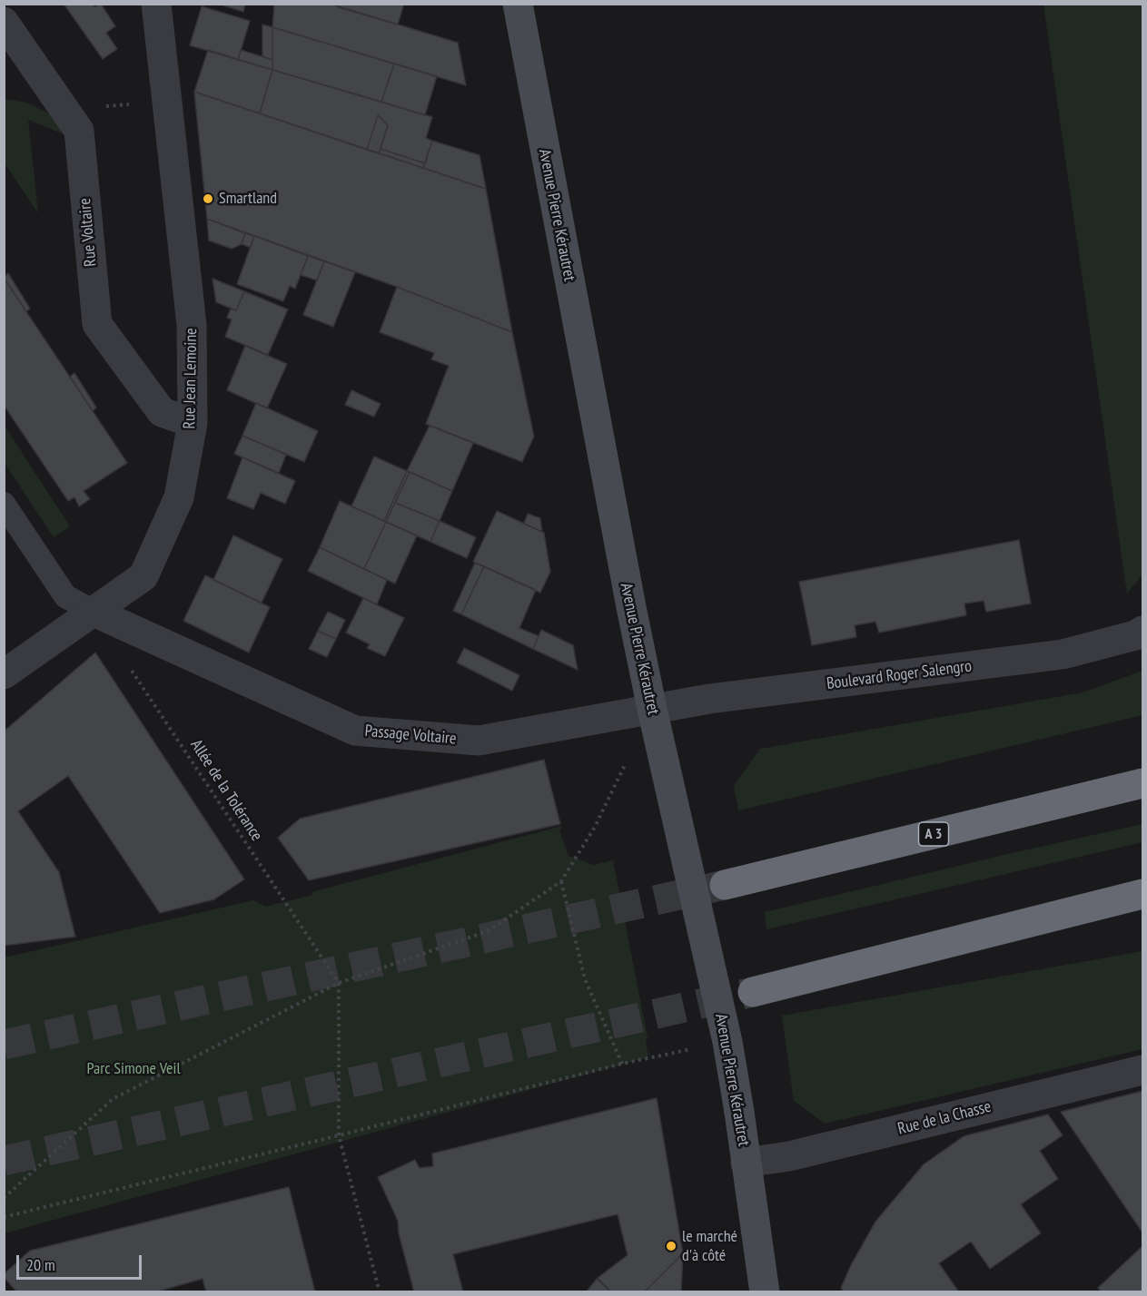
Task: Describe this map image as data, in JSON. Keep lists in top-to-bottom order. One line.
{"streets":{"highway":["A 3"],"main road":["Avenue Pierre Kérautret"],"street":["Rue Voltaire","Rue Jean Lemoine","Boulevard Roger Salengro","Passage Voltaire","Rue de la Chasse"],"path":["Allée de la Tolérance"]},"crossings":[["Avenue Pierre Kérautret","Boulevard Roger Salengro"],["Avenue Pierre Kérautret","Passage Voltaire"],["Avenue Pierre Kérautret","Rue de la Chasse"],["Rue Voltaire","Rue Jean Lemoine"],["Rue Jean Lemoine","Passage Voltaire"],["Boulevard Roger Salengro","Passage Voltaire"]],"parks":["Parc Simone Veil"],"places":["Smartland","le marché d'à côté"],"scale_bar":"20 m"}
